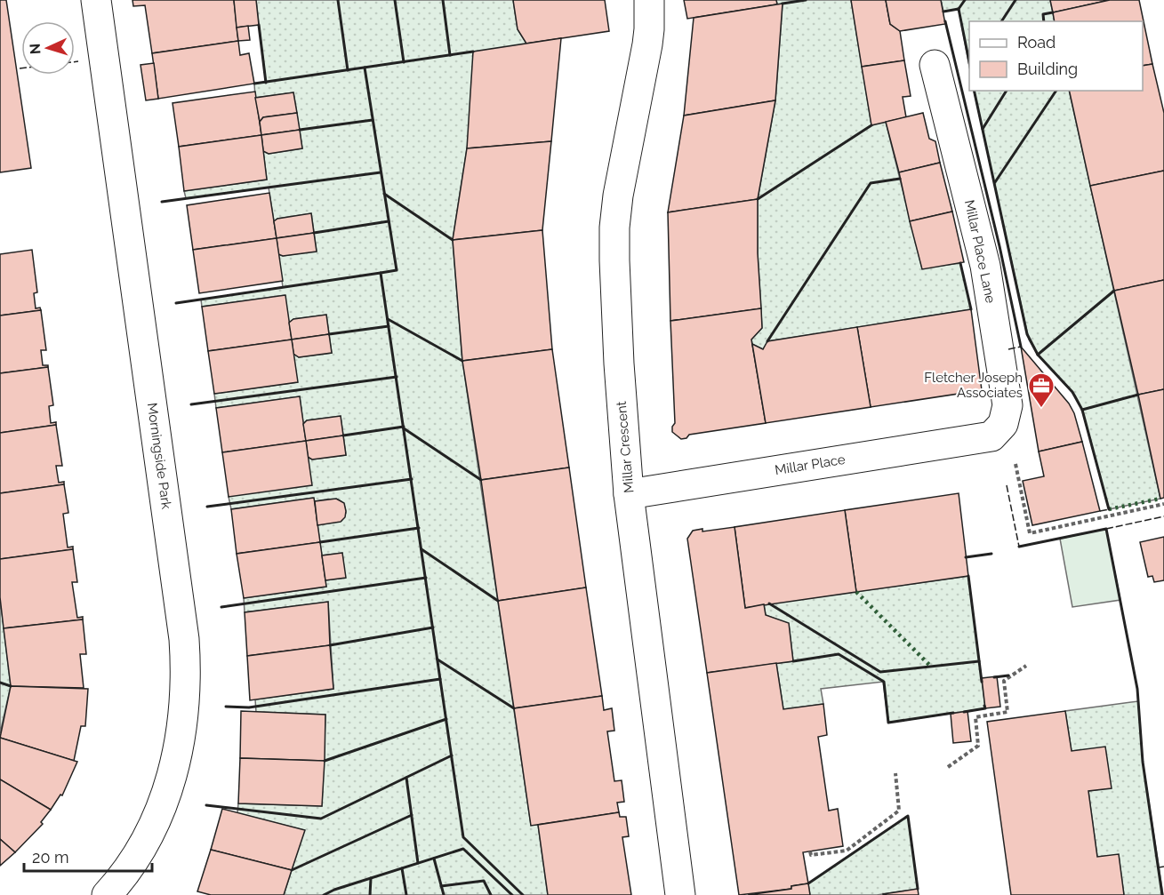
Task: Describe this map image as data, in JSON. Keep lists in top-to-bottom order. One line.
{"streets":{"street":["Millar Place Lane","Millar Crescent","Morningside Park","Millar Place"]},"crossings":[["Millar Place Lane","Millar Place"],["Millar Crescent","Millar Place"]],"places":{"office":["Fletcher Joseph Associates"]},"legend":["Road","Building"],"scale_bar":"20 m","north":"left"}
